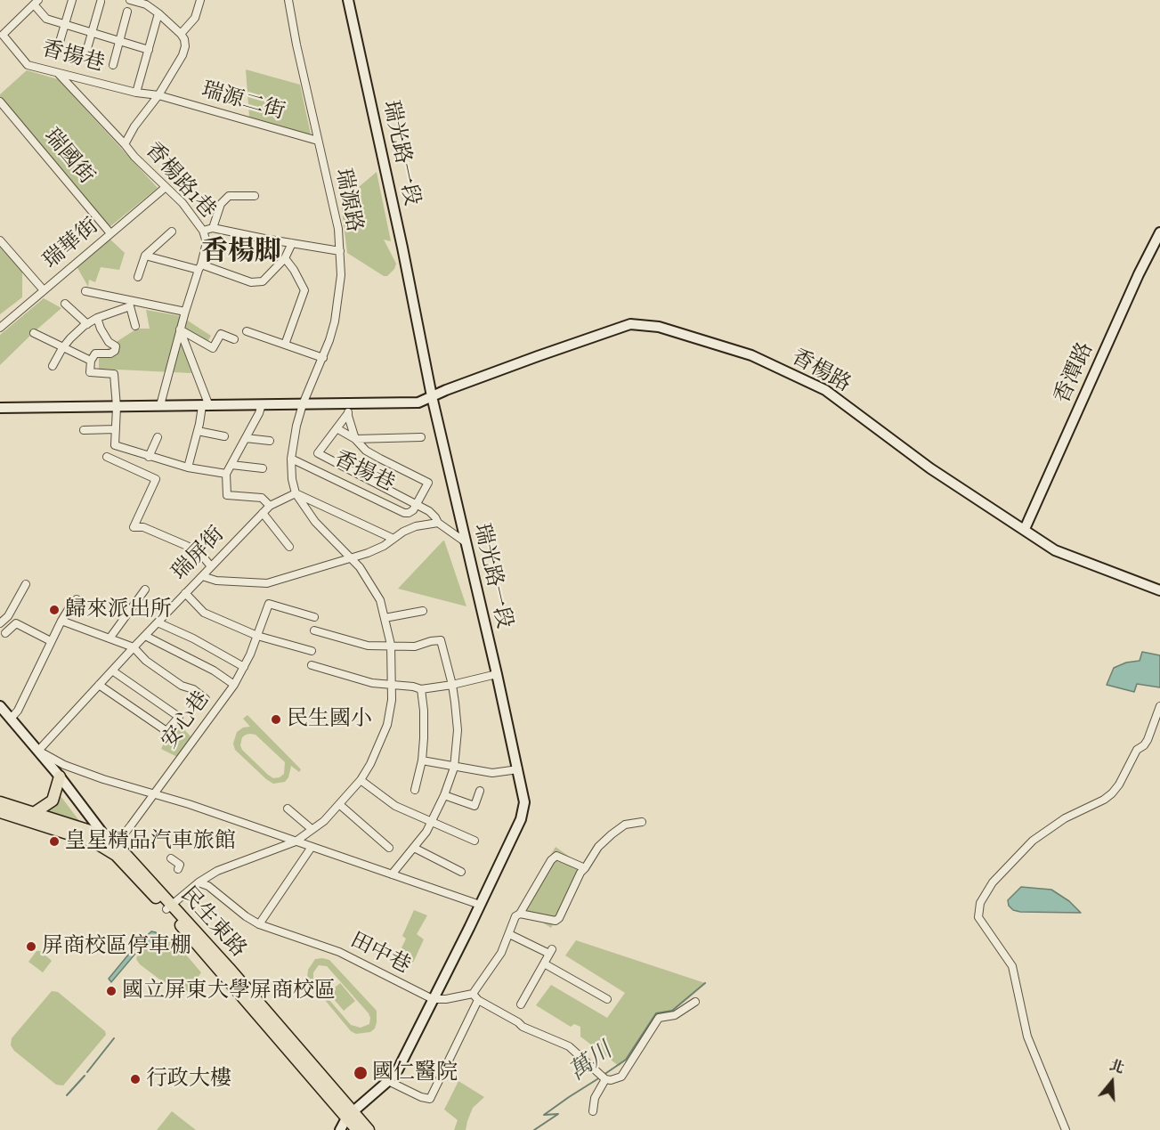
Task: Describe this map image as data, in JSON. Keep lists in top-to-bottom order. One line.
{"streets":{"main road":["民生東路"],"street":["香揚巷","瑞源二街","瑞光路一段","瑞國街","香楊路1巷","瑞源路","瑞華街","香楊路","香潭路","瑞屏街","安心巷","田中巷"]},"crossings":[["香揚巷","瑞源二街"],["香揚巷","香楊路1巷"],["瑞源二街","香楊路1巷"],["瑞源二街","瑞源路"],["瑞光路一段","香楊路"],["瑞光路一段","民生東路"],["瑞光路一段","田中巷"],["瑞國街","瑞華街"],["香楊路1巷","瑞華街"],["香楊路","香潭路"],["瑞屏街","民生東路"],["安心巷","民生東路"]],"districts":["香楊脚"],"water":["萬川"],"places":["歸來派出所","民生國小","皇星精品汽車旅館","屏商校區停車棚","國立屏東大學屏商校區","國仁醫院","行政大樓"],"north":"top"}
